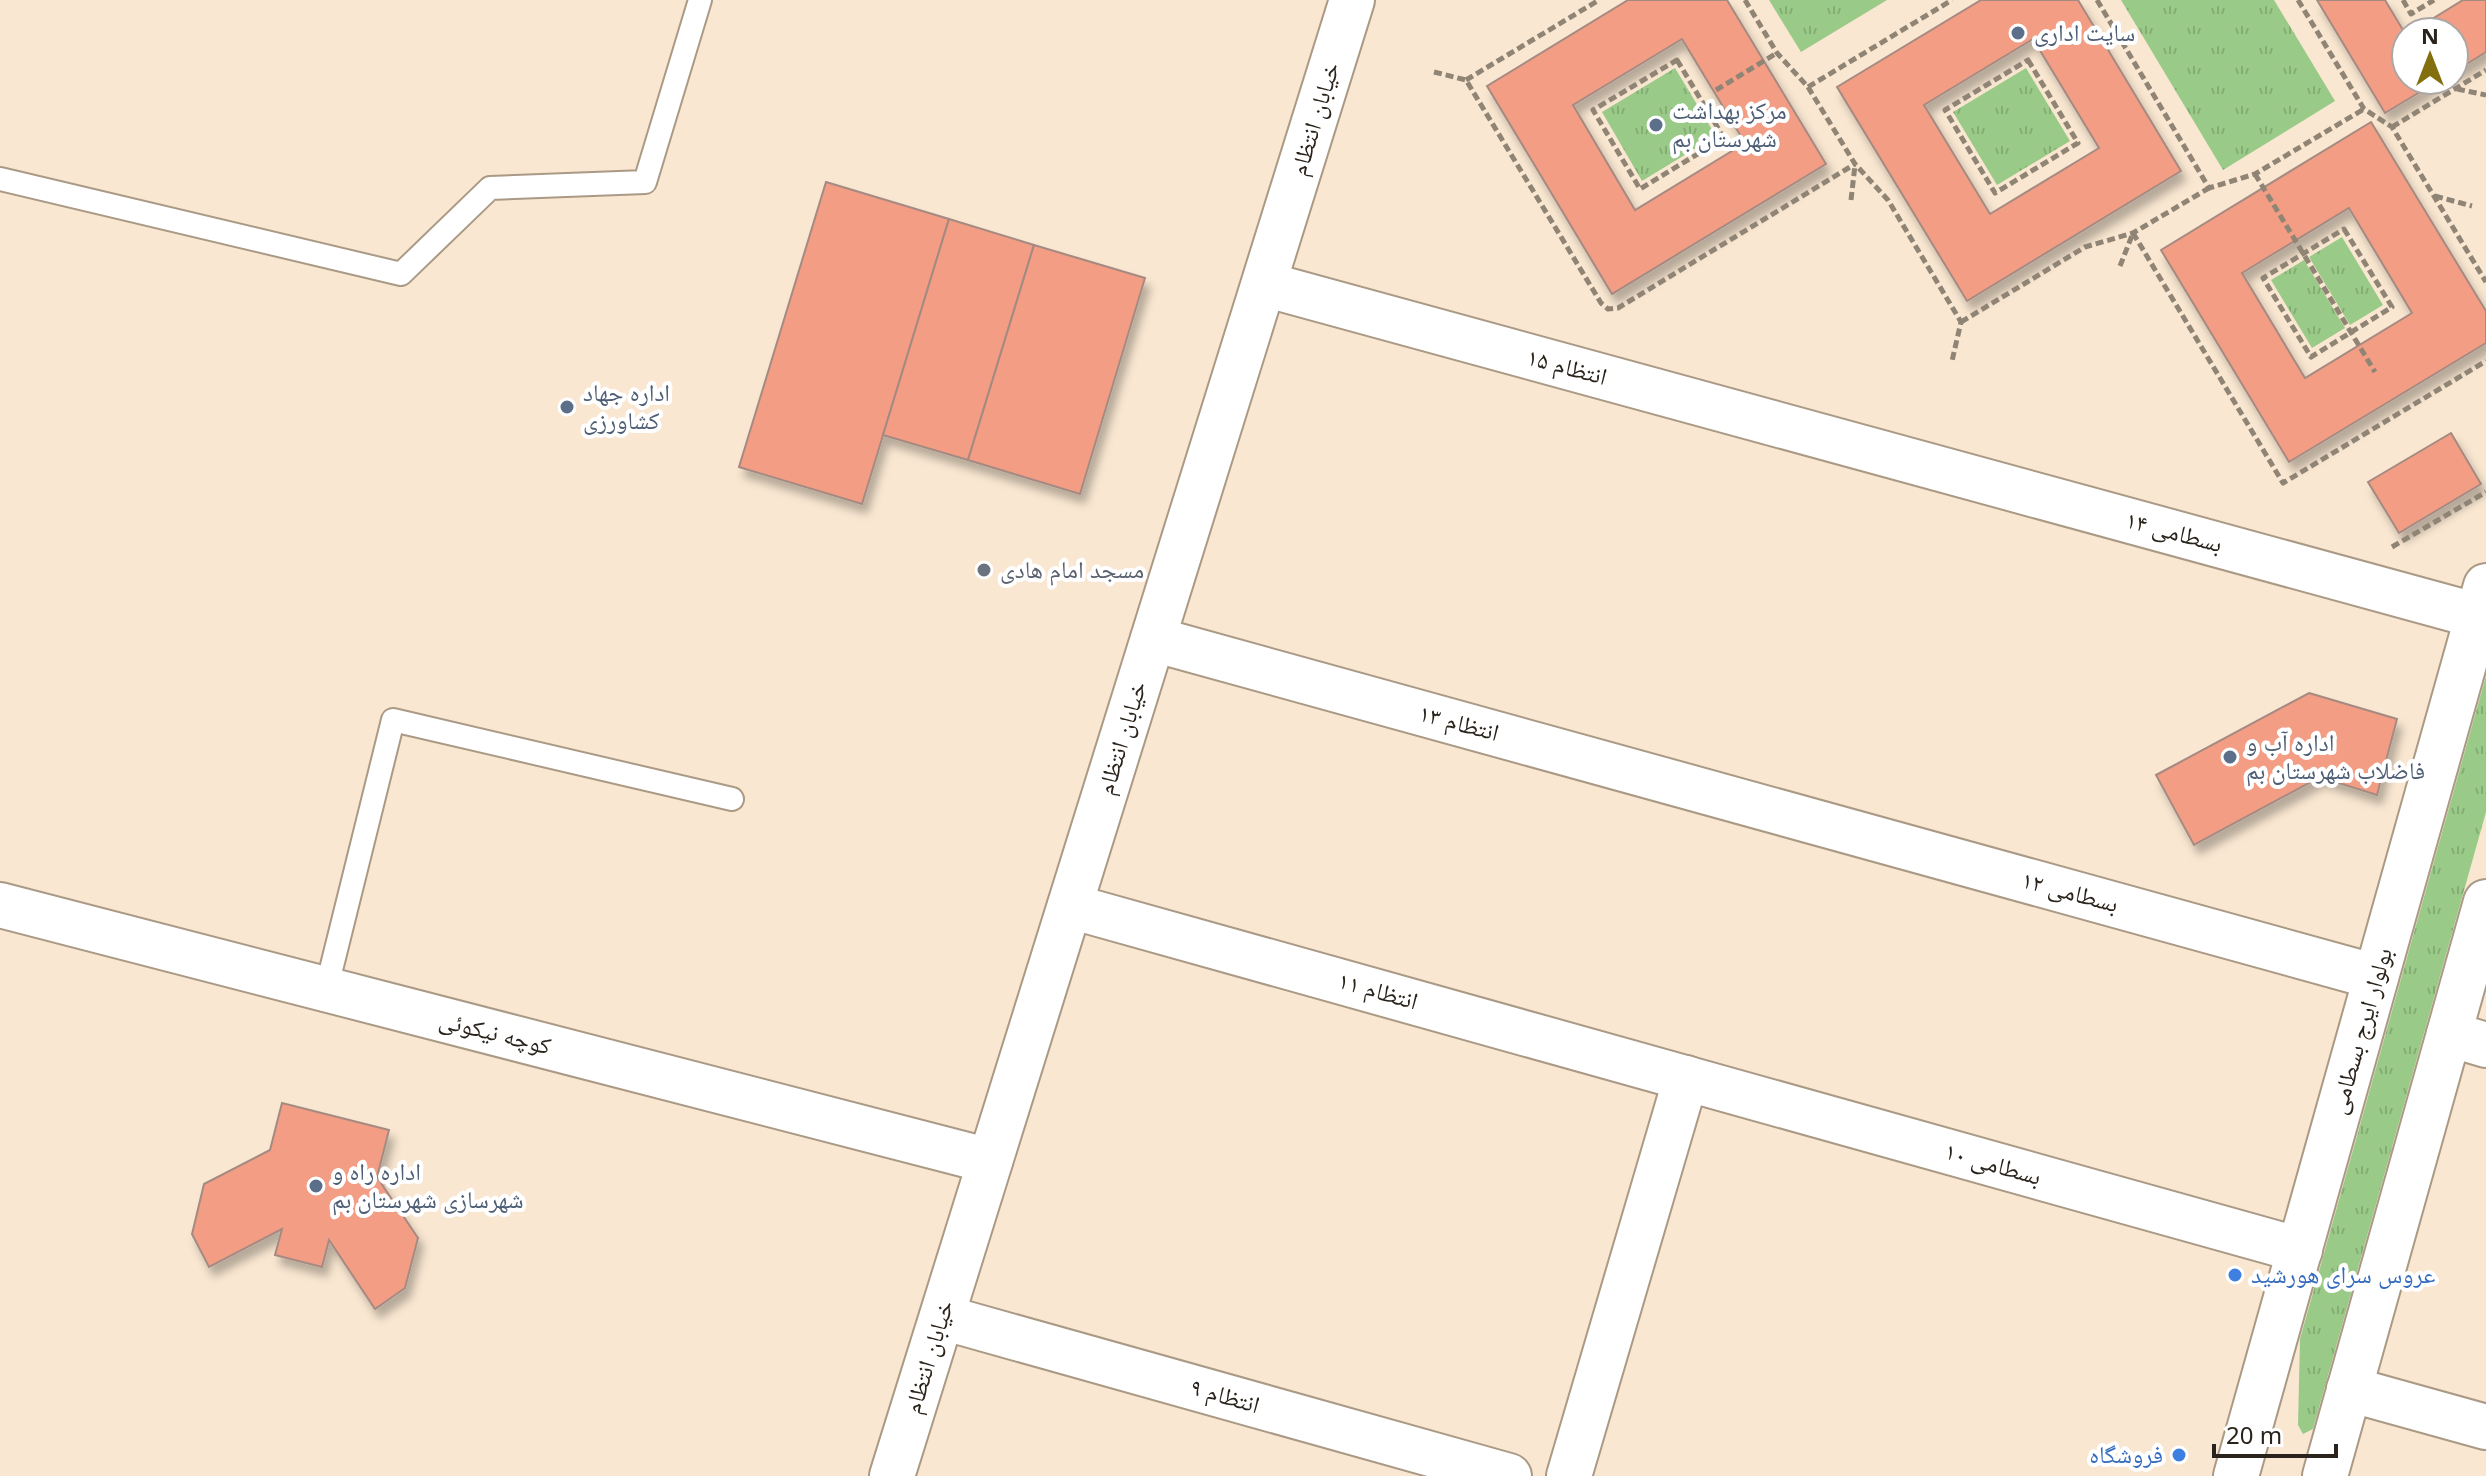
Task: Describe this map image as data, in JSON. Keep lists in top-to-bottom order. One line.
{"streets":{"street":["خیابان انتظام","انتظام ۱۵","بسطامی ۱۴","انتظام ۱۳","بسطامی ۱۲","انتظام ۱۱","بولوار ایرج بسطامی","کوچه نیکوئی","بسطامی ۱۰","انتظام ۹"]},"crossings":[["خیابان انتظام","انتظام ۱۵"],["خیابان انتظام","انتظام ۱۳"],["خیابان انتظام","انتظام ۱۱"],["خیابان انتظام","کوچه نیکوئی"],["خیابان انتظام","انتظام ۹"],["انتظام ۱۵","بسطامی ۱۴"],["بسطامی ۱۴","بولوار ایرج بسطامی"],["انتظام ۱۳","بسطامی ۱۲"],["بسطامی ۱۲","بولوار ایرج بسطامی"],["انتظام ۱۱","بسطامی ۱۰"],["بولوار ایرج بسطامی","بسطامی ۱۰"]],"places":["سایت اداری","مرکز بهداشت شهرستان بم","اداره جهاد کشاورزی","مسجد امام هادی","اداره آب و فاضلاب شهرستان بم","اداره راه و شهرسازی شهرستان بم","عروس سرای هورشید","فروشگاه"],"scale_bar":"20 m","north":"top"}
